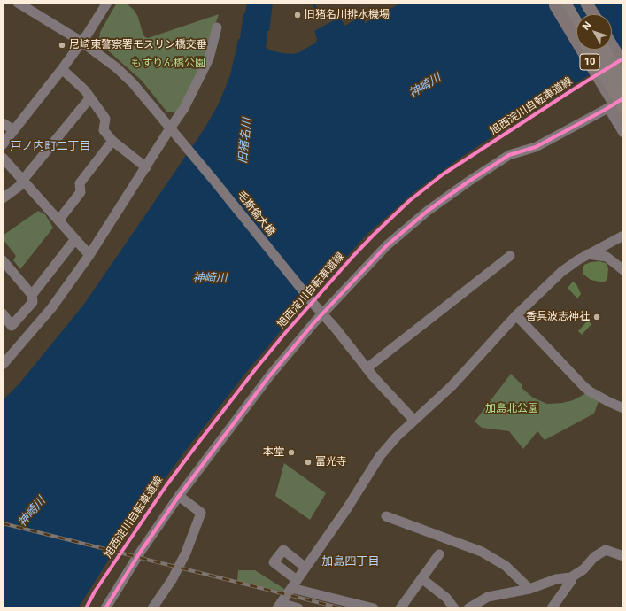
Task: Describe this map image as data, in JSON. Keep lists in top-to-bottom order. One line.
{"streets":{"main road":["10"],"street":["毛斯倫大橋"],"cycle path":["旭西淀川自転車道線"]},"districts":["戸ノ内町二丁目","加島四丁目"],"water":["神崎川","旧猪名川"],"parks":["もすりん橋公園","加島北公園"],"places":["旧猪名川排水機場","尼崎東警察署モスリン橋交番","香具波志神社","本堂","富光寺"],"north":"top left"}
